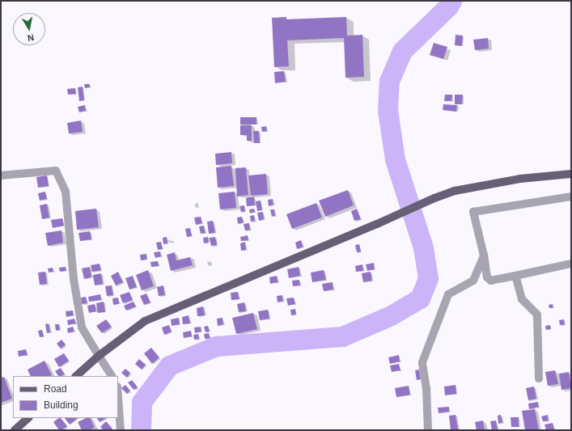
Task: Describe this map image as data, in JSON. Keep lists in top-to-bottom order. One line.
{"legend":["Road","Building"],"north":"bottom"}
